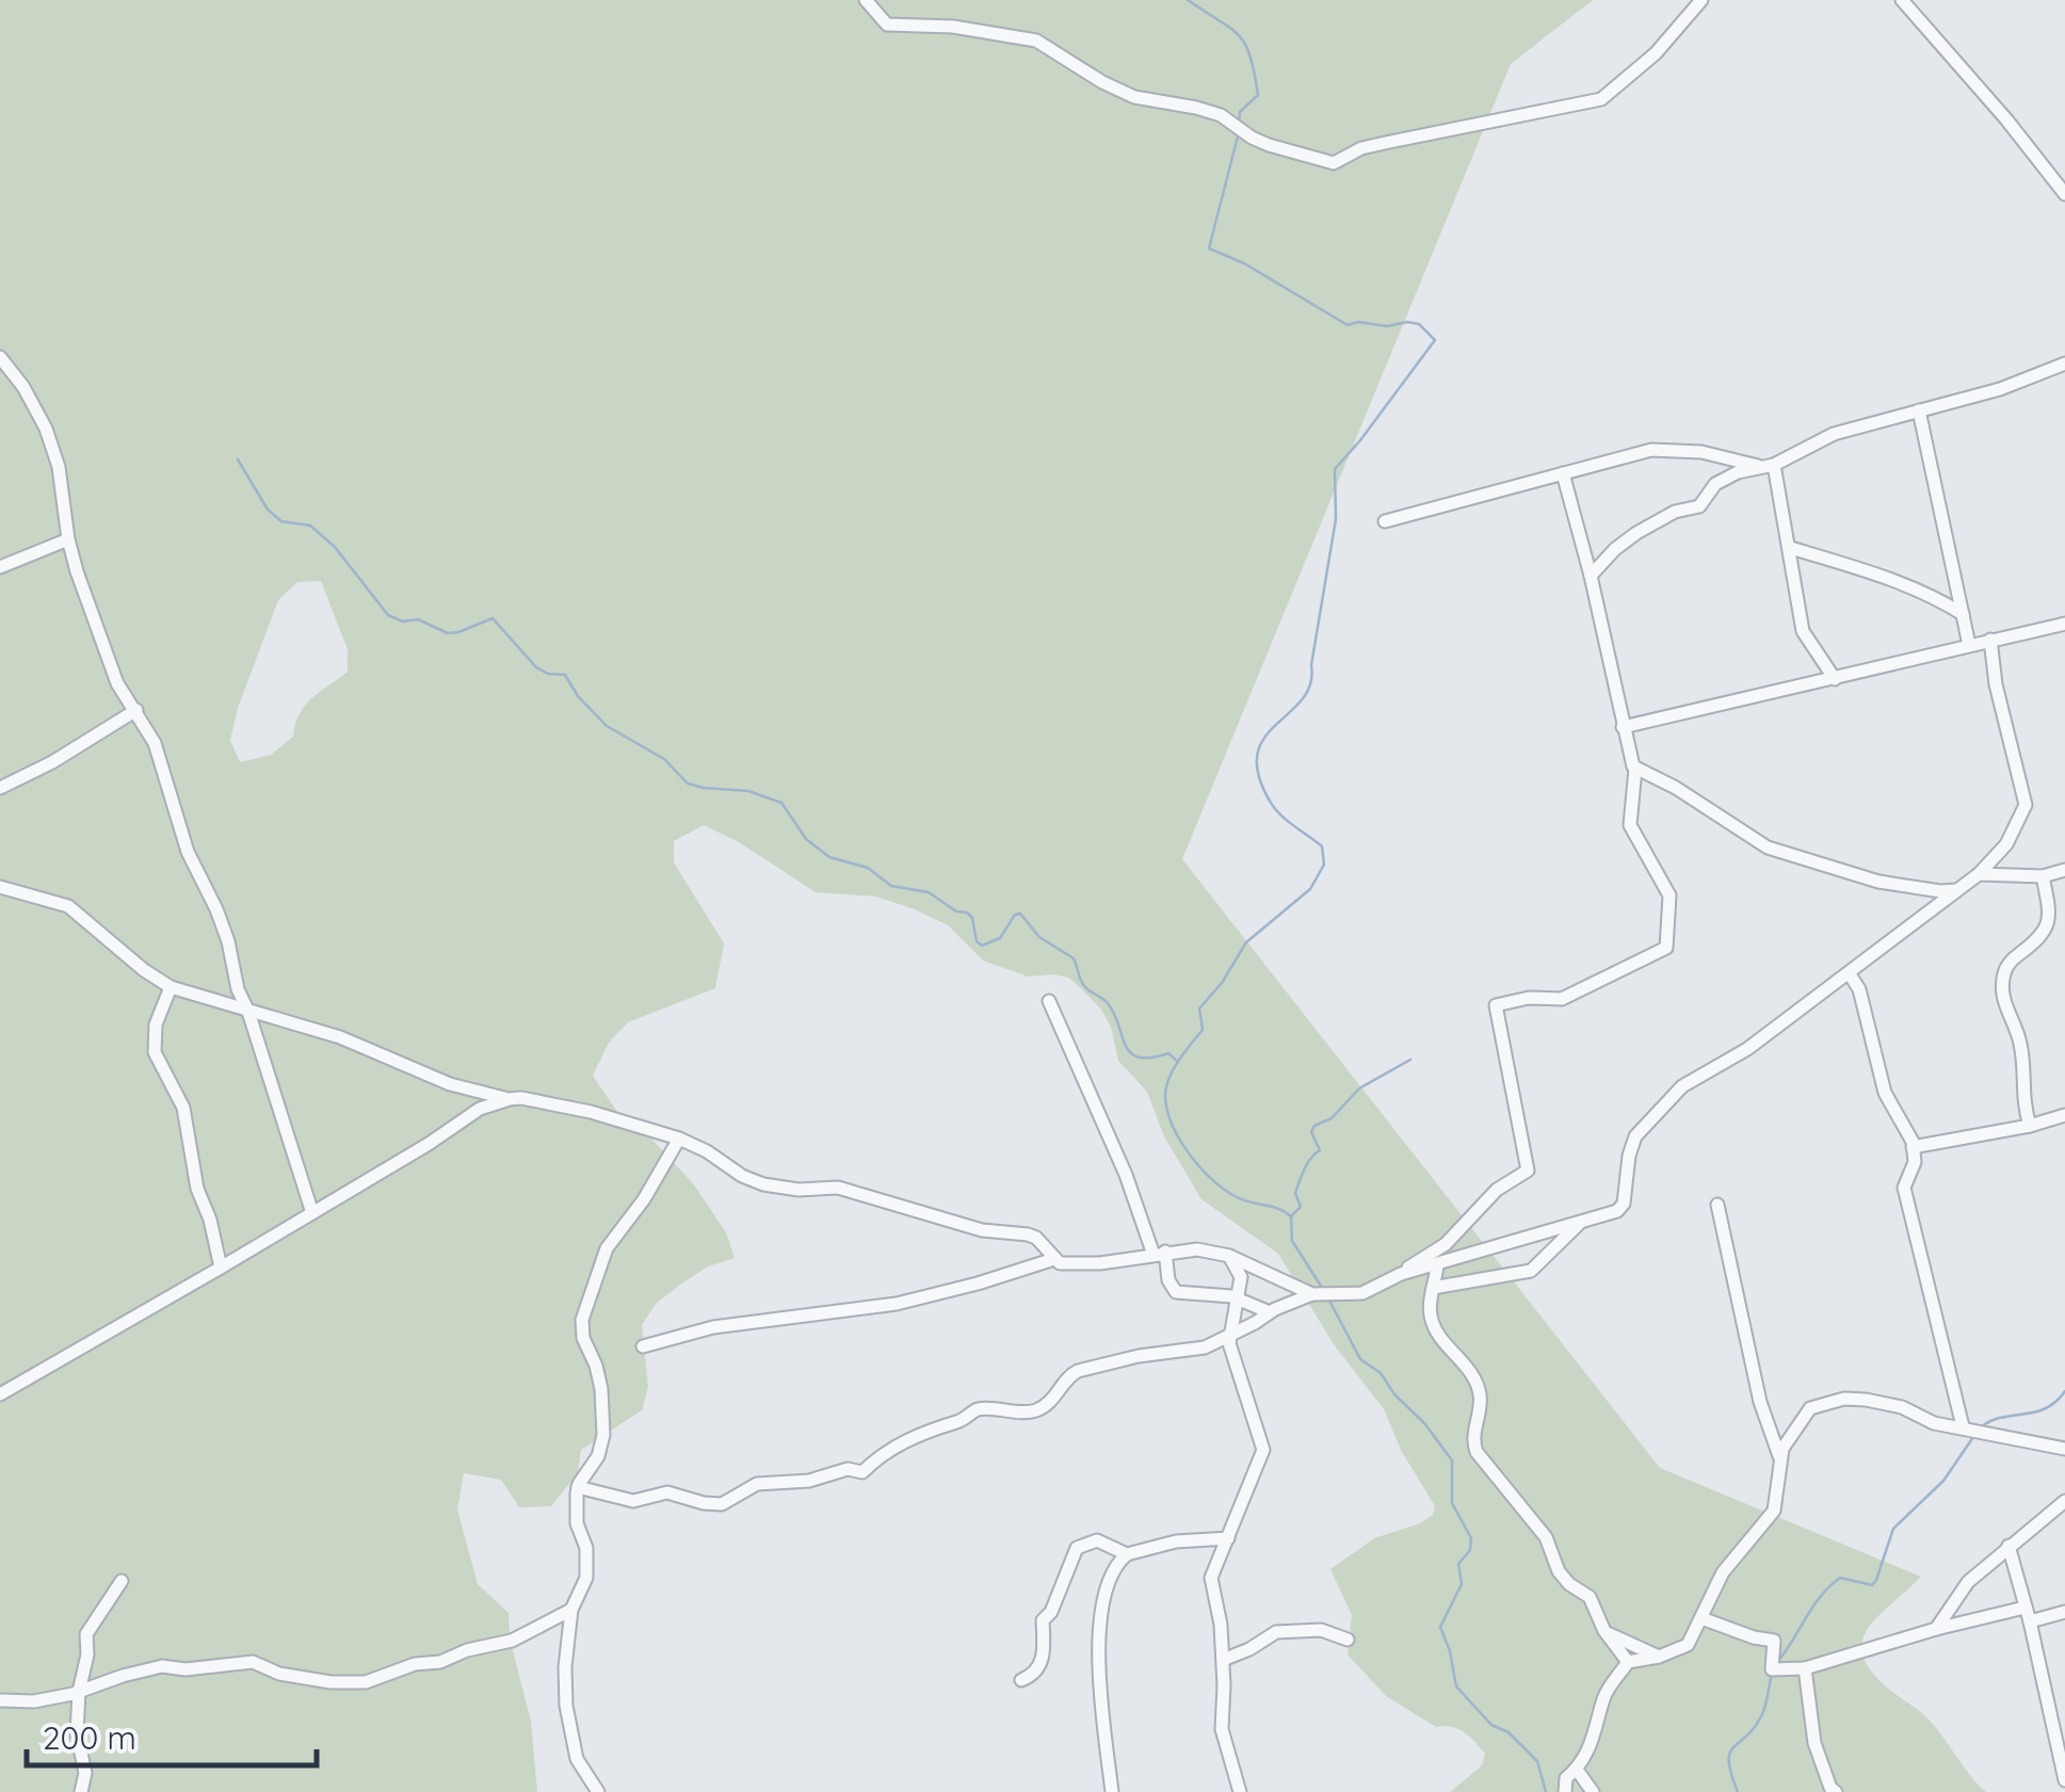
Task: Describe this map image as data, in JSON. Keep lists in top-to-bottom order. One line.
{"scale_bar":"200 m"}
